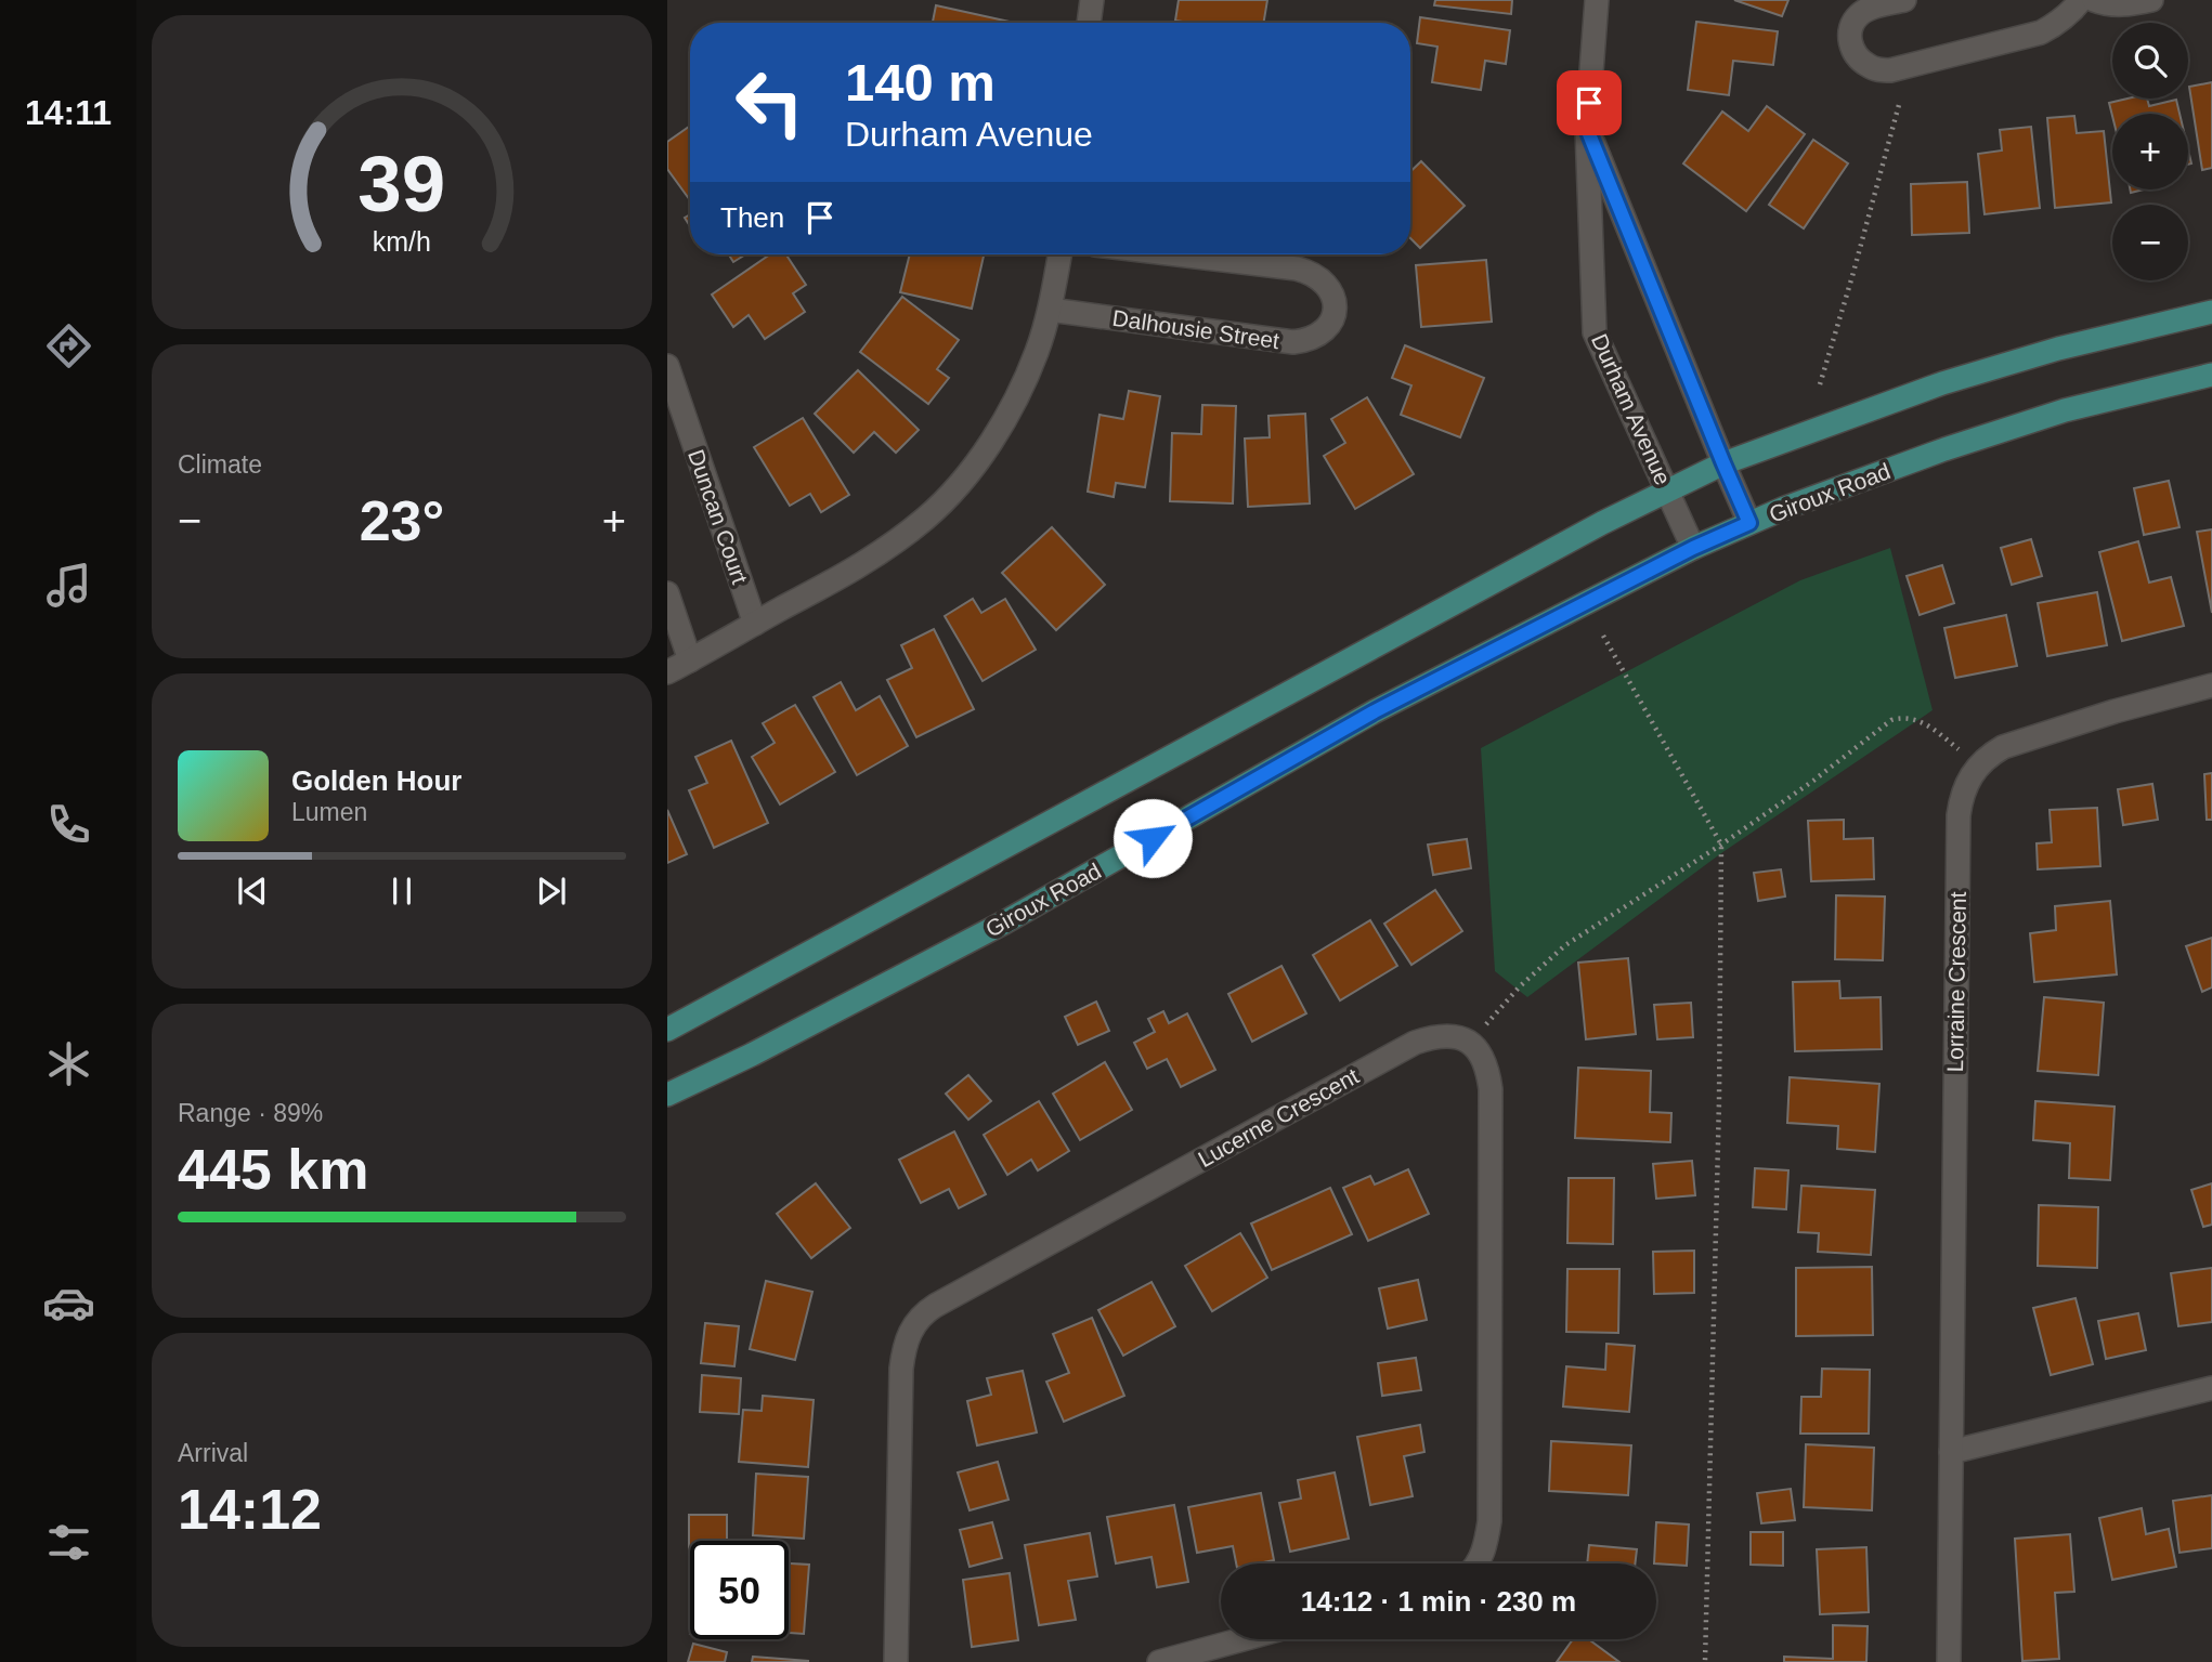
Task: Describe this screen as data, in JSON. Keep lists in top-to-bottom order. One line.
{"streets":{"main road":["Giroux Road"],"street":["Dalhousie Street","Durham Avenue","Duncan Court","Lorraine Crescent","Lucerne Crescent"]},"crossings":[["Durham Avenue","Giroux Road"]],"page":{"tabs":"14:11","map_buttons":["+","−"],"turn":["140 m","Durham Avenue"],"then":"Then","tile":["Climate",["Range · 89%","445 km"],["Arrival","14:12"]],"heat":["−","23°","+"],"song":["Golden Hour","Lumen"],"limit":"50","trip":"14:12 · 1 min · 230 m","gauge":["39","km/h"]}}
